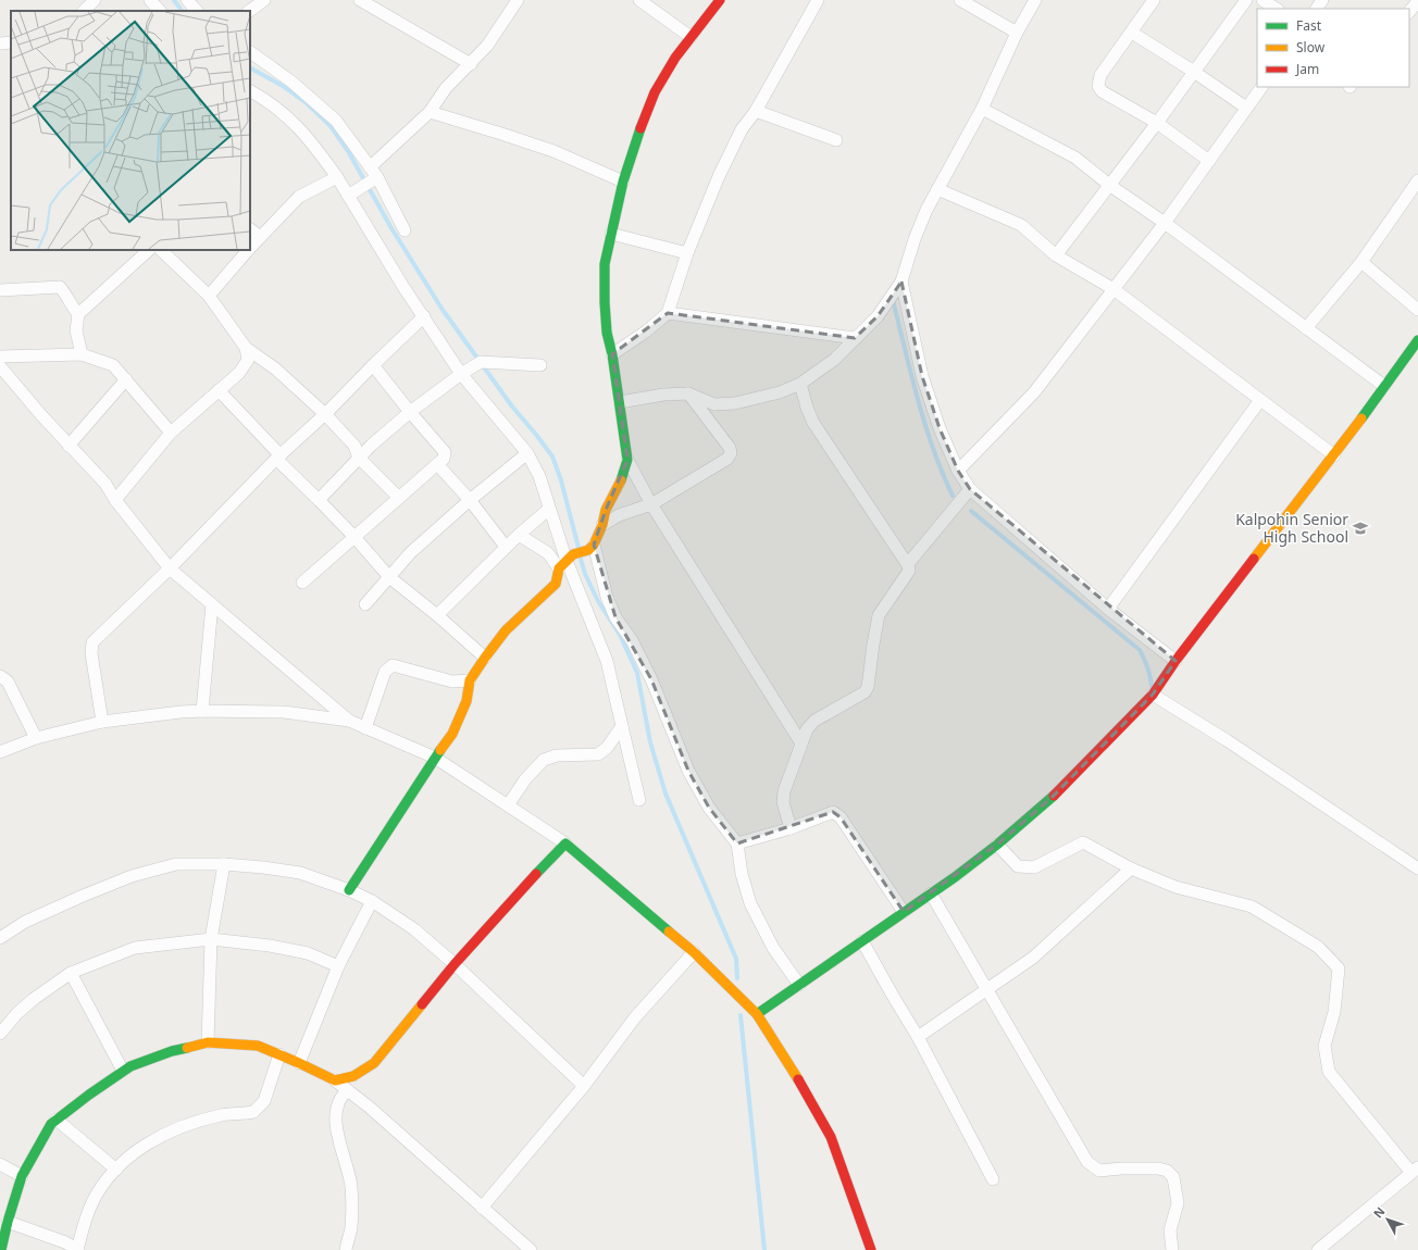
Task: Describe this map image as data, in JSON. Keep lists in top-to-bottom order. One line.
{"places":{"school or university":["Kalpohin Senior High School"]},"legend":["Fast","Slow","Jam"],"north":"top left"}
